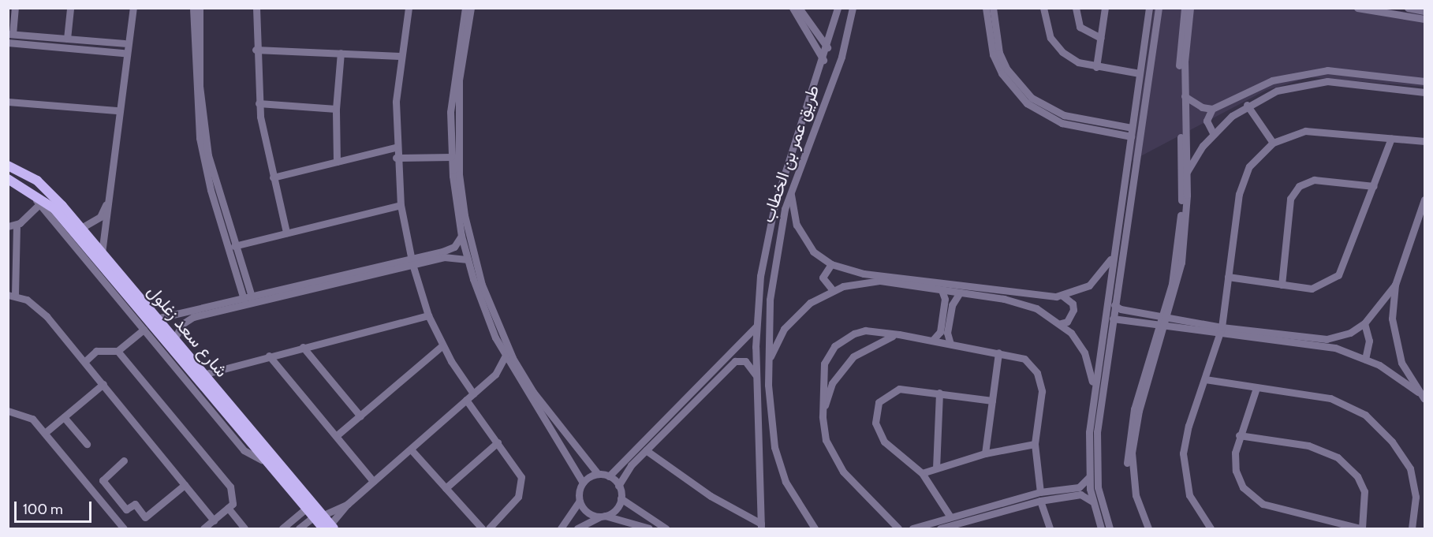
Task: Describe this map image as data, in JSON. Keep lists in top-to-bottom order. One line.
{"streets":{"main road":["شارع سعد زغلول"],"street":["طريق عمر بن الخطاب"]},"scale_bar":"100 m"}
